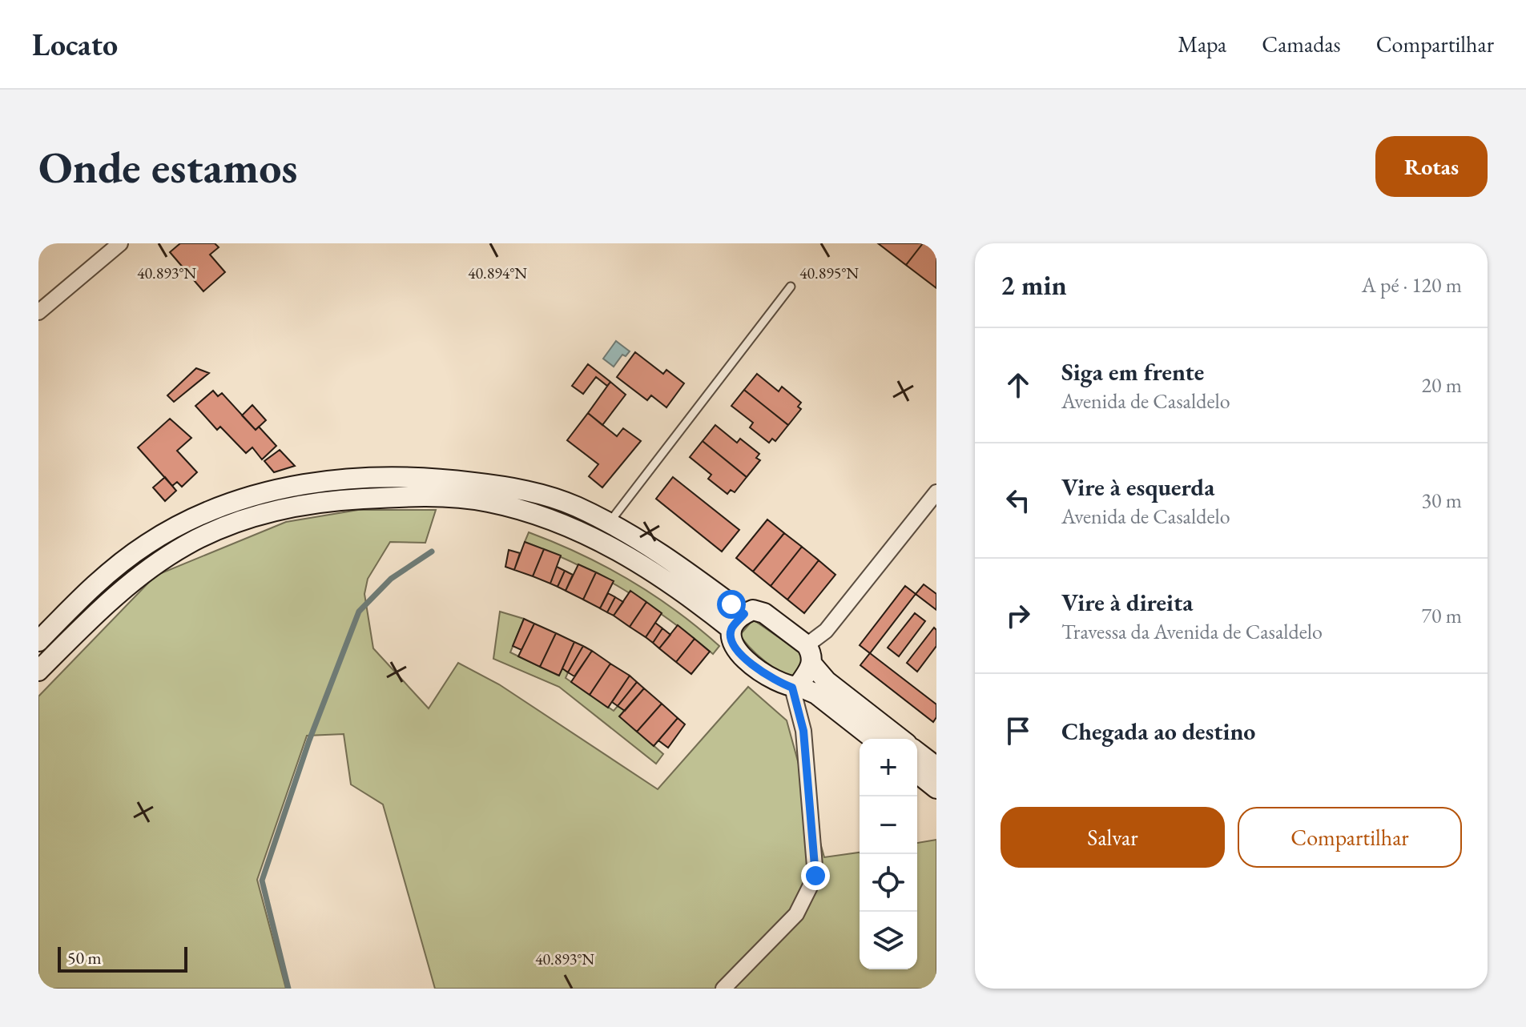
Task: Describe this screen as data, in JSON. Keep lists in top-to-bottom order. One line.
{"scale_bar":"50 m","page":{"header":"Locato","nav":["Mapa","Camadas","Compartilhar"],"buttons":["Rotas",["Salvar","Compartilhar"]],"title":"Onde estamos","heading":["2 min","A pé · 120 m"],"list":[["Siga em frente","Avenida de Casaldelo","20 m"],["Vire à esquerda","Avenida de Casaldelo","30 m"],["Vire à direita","Travessa da Avenida de Casaldelo","70 m"],"Chegada ao destino"],"map_buttons":["+","−"],"scale":"50 m"},"coordinates":["40.893°N","40.894°N","40.895°N"]}
